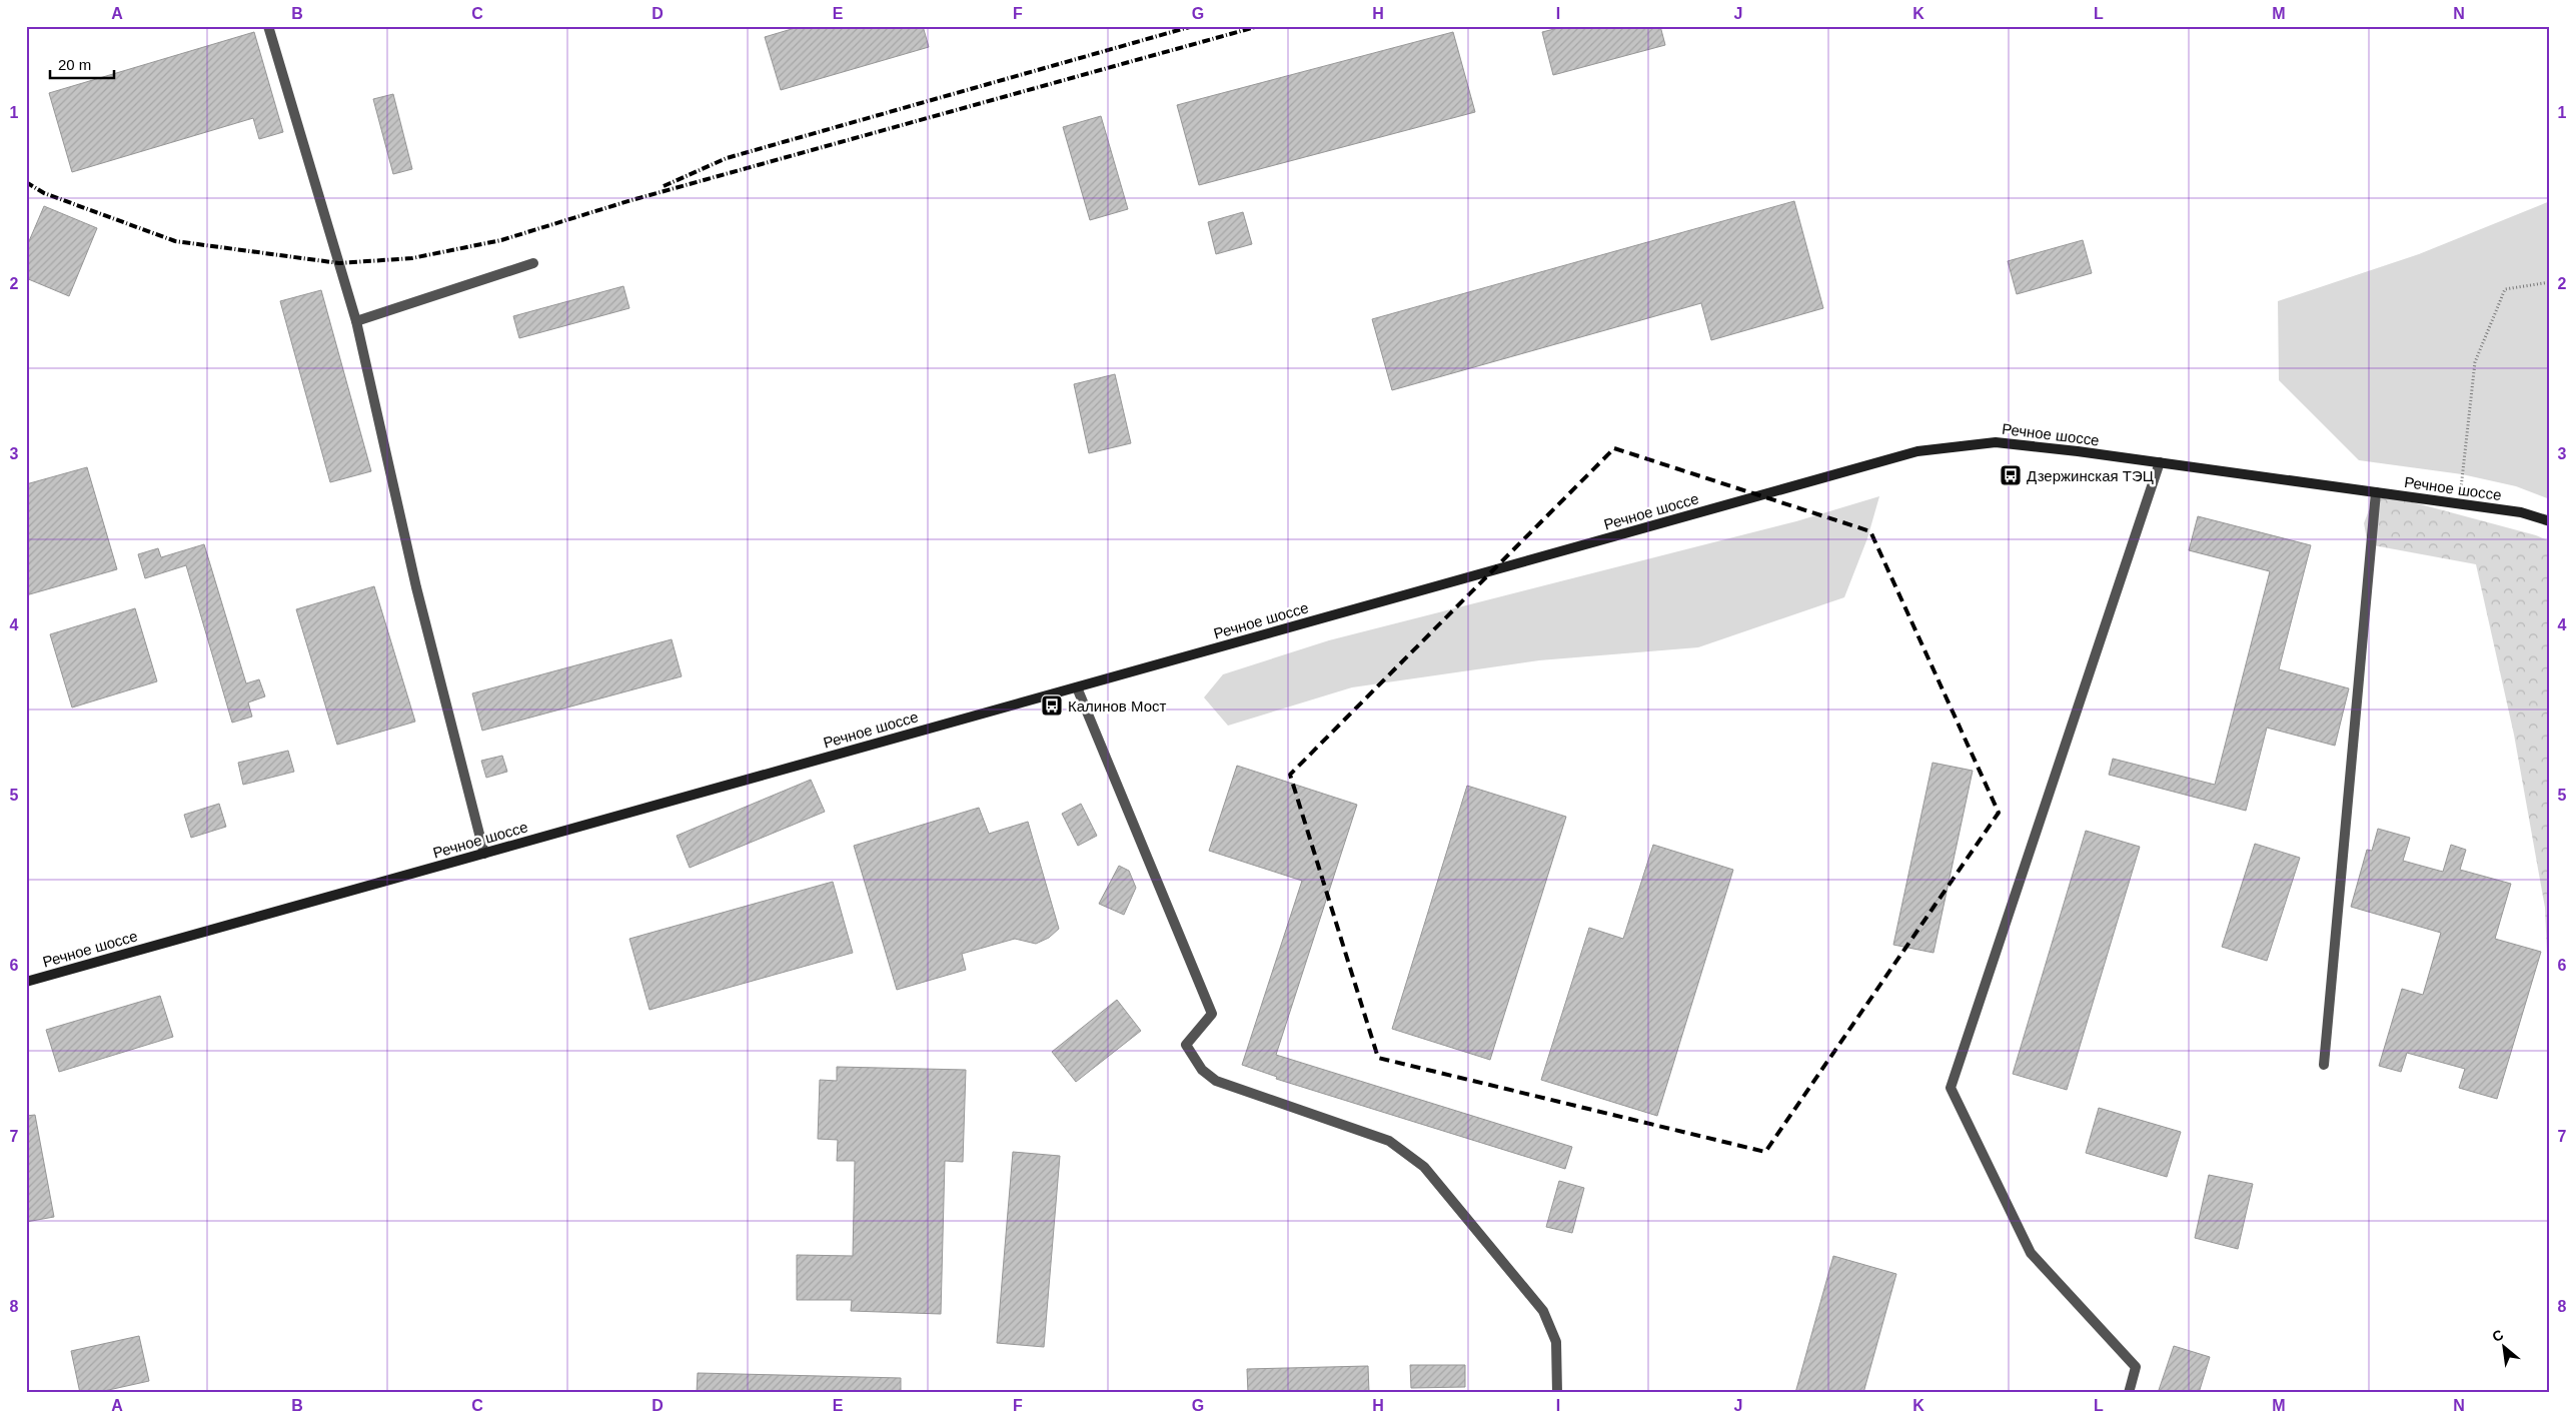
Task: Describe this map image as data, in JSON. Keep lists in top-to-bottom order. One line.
{"streets":{"street":["Речное шоссе"]},"places":{"bus stop":["Дзержинская ТЭЦ","Калинов Мост"]},"scale_bar":"20 m","north":"top left","grid":{"columns":["A","B","C","D","E","F","G","H","I","J","K","L","M","N"],"rows":["1","2","3","4","5","6","7","8"]}}
